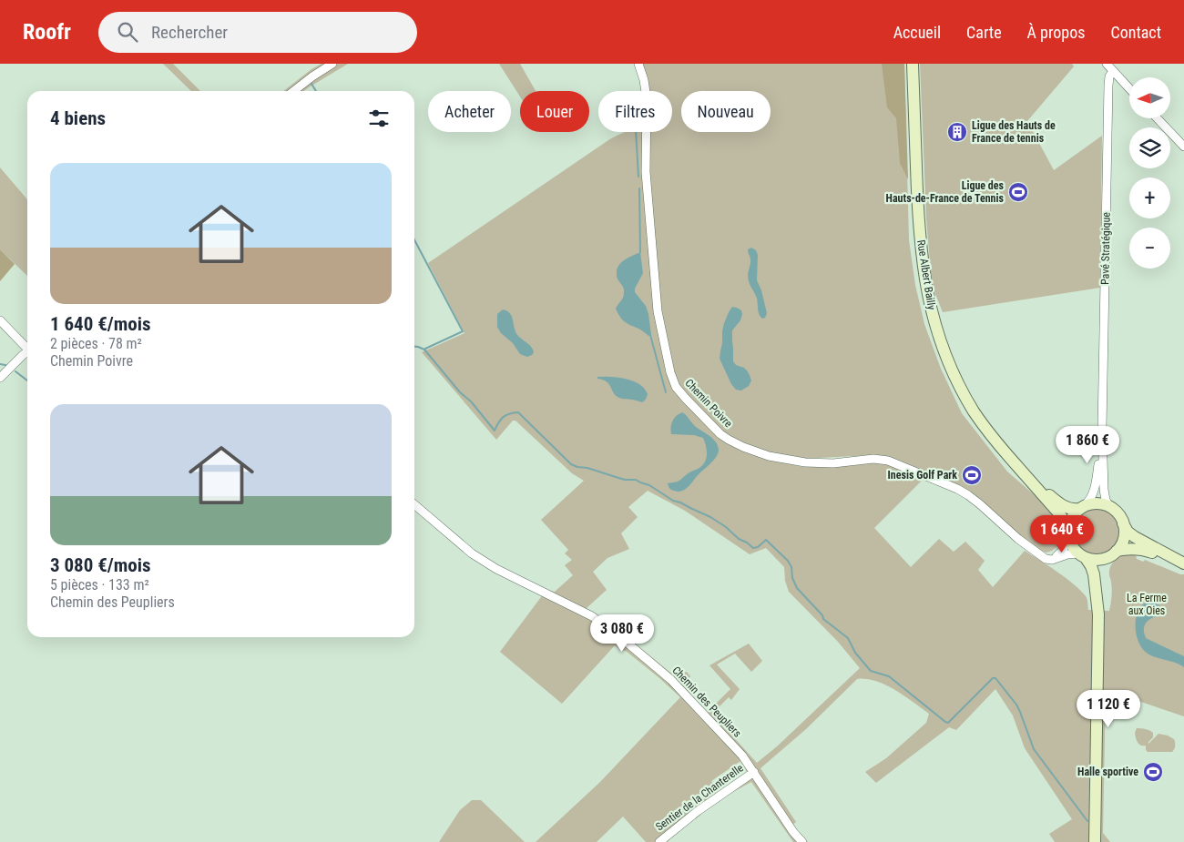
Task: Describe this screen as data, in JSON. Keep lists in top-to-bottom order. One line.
{"streets":{"main road":["Rue Albert Bailly"],"street":["Pavé Stratégique","Chemin Poivre","Chemin des Peupliers","Sentier de la Chanterelle"]},"crossings":[["Pavé Stratégique","Rue Albert Bailly"],["Chemin des Peupliers","Sentier de la Chanterelle"]],"parks":["La Ferme aux Oies"],"places":{"building":["Ligue des Hauts de France de tennis"],"sports":["Ligue des Hauts-de-France de Tennis","Inesis Golf Park","Halle sportive"]},"north":"left","page":{"header":"Roofr","search":"Rechercher","nav":["Accueil","Carte","À propos","Contact"],"map_buttons":["+","−"],"chip":["Acheter","Louer","Filtres","Nouveau"],"heading":"4 biens","list":[{"name":"1 640 €/mois","note":"2 pièces · 78 m² · Chemin Poivre"},{"name":"3 080 €/mois","note":"5 pièces · 133 m² · Chemin des Peupliers"}],"price":["1 860 €","1 640 €","3 080 €","1 120 €"]}}
